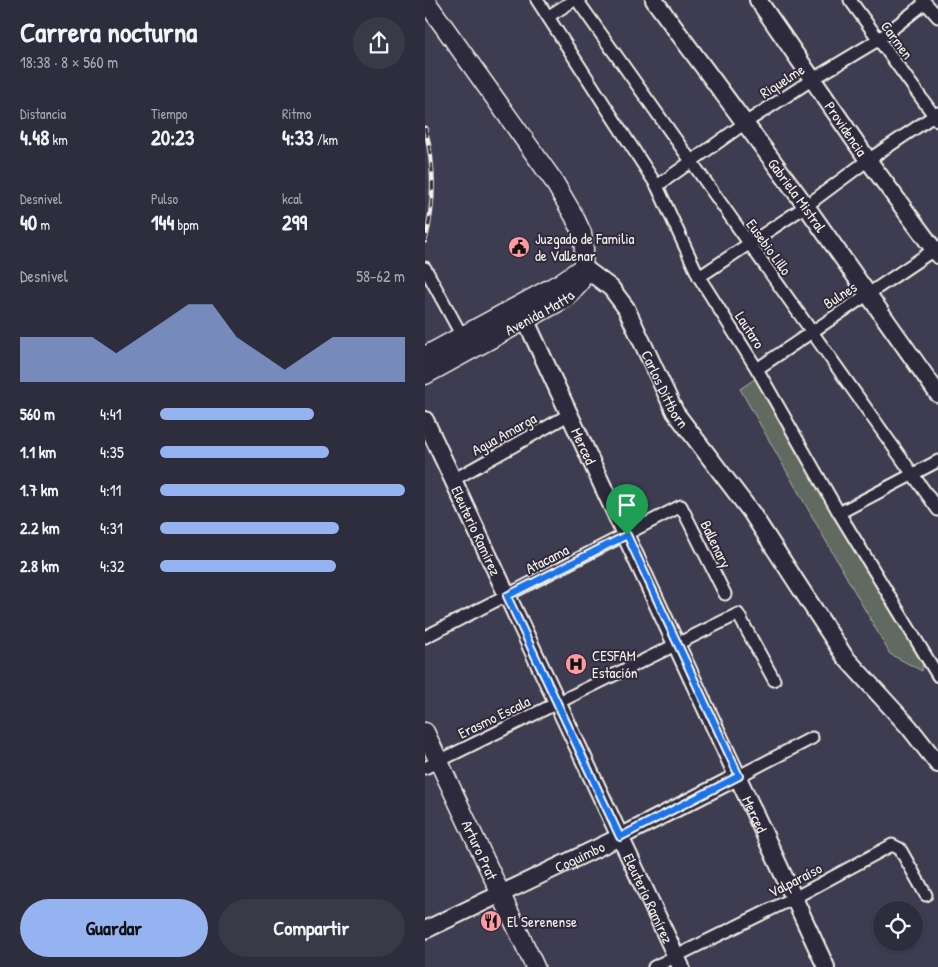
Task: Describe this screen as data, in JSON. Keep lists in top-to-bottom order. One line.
{"streets":{"main road":["Providencia","Gabriela Mistral","Avenida Matta","Carlos Dittborn","Merced","Eleuterio Ramírez","Arturo Prat","Coquimbo"],"street":["Carmen","Riquelme","Eusebio Lillo","Bulnes","Lautaro","Agua Amarga","Ballenary","Atacama","Erasmo Escala","Valparaíso"]},"crossings":[["Carmen","Riquelme"],["Riquelme","Providencia"],["Riquelme","Gabriela Mistral"],["Riquelme","Eusebio Lillo"],["Riquelme","Lautaro"],["Providencia","Bulnes"],["Gabriela Mistral","Bulnes"],["Eusebio Lillo","Bulnes"],["Bulnes","Lautaro"],["Avenida Matta","Carlos Dittborn"],["Avenida Matta","Merced"],["Agua Amarga","Merced"],["Agua Amarga","Eleuterio Ramírez"],["Merced","Atacama"],["Merced","Erasmo Escala"],["Merced","Coquimbo"],["Merced","Valparaíso"],["Eleuterio Ramírez","Atacama"],["Eleuterio Ramírez","Erasmo Escala"],["Eleuterio Ramírez","Coquimbo"],["Eleuterio Ramírez","Valparaíso"],["Ballenary","Atacama"],["Erasmo Escala","Arturo Prat"],["Arturo Prat","Coquimbo"]],"places":{"public building":["Juzgado de Familia de Vallenar"],"hospital":["CESFAM Estación"],"restaurant":["El Serenense"]},"page":{"heading":["Carrera nocturna","18:38 · 8 × 560 m"],"stats":[["Distancia","4.48 km"],["Tiempo","20:23"],["Ritmo","4:33 /km"],["Desnivel","40 m"],["Pulso","144 bpm"],["kcal","299"]],"chart":["Desnivel","58–62 m"],"list":[{"name":"560 m","note":"4:41"},{"name":"1.1 km","note":"4:35"},{"name":"1.7 km","note":"4:11"},{"name":"2.2 km","note":"4:31"},{"name":"2.8 km","note":"4:32"}],"buttons":["Guardar","Compartir"]}}
